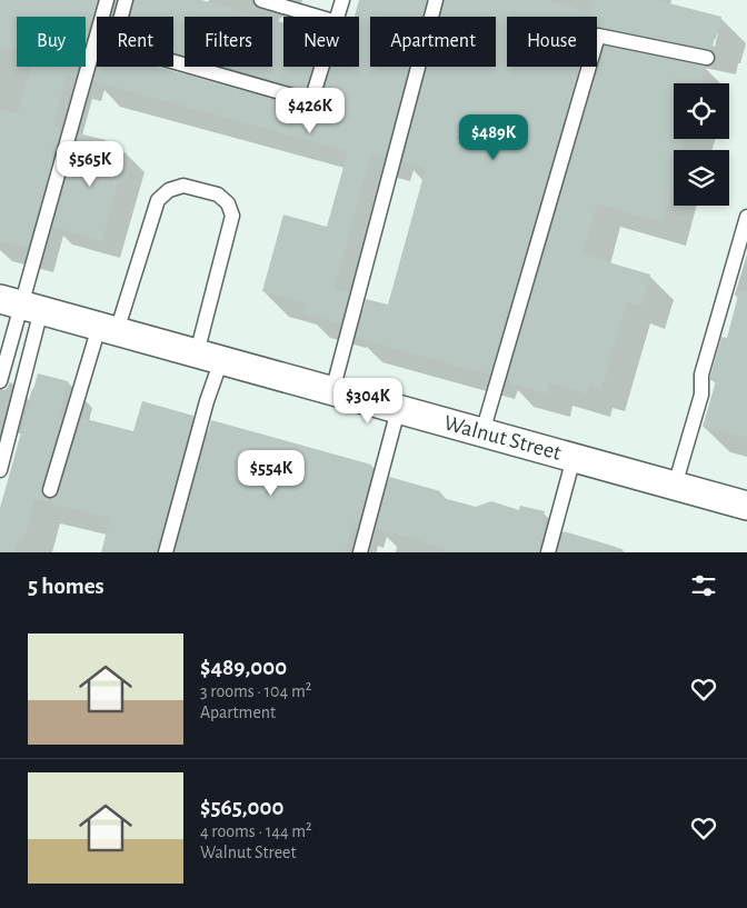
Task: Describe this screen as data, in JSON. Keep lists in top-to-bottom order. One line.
{"streets":{"street":["Walnut Street"]},"page":{"chip":["Buy","Rent","Filters","New","Apartment","House"],"price":["$426K","$489K","$565K","$304K","$554K"],"heading":"5 homes","list":[{"name":"$489,000","note":"3 rooms · 104 m² · Apartment"},{"name":"$565,000","note":"4 rooms · 144 m² · Walnut Street"}]}}
